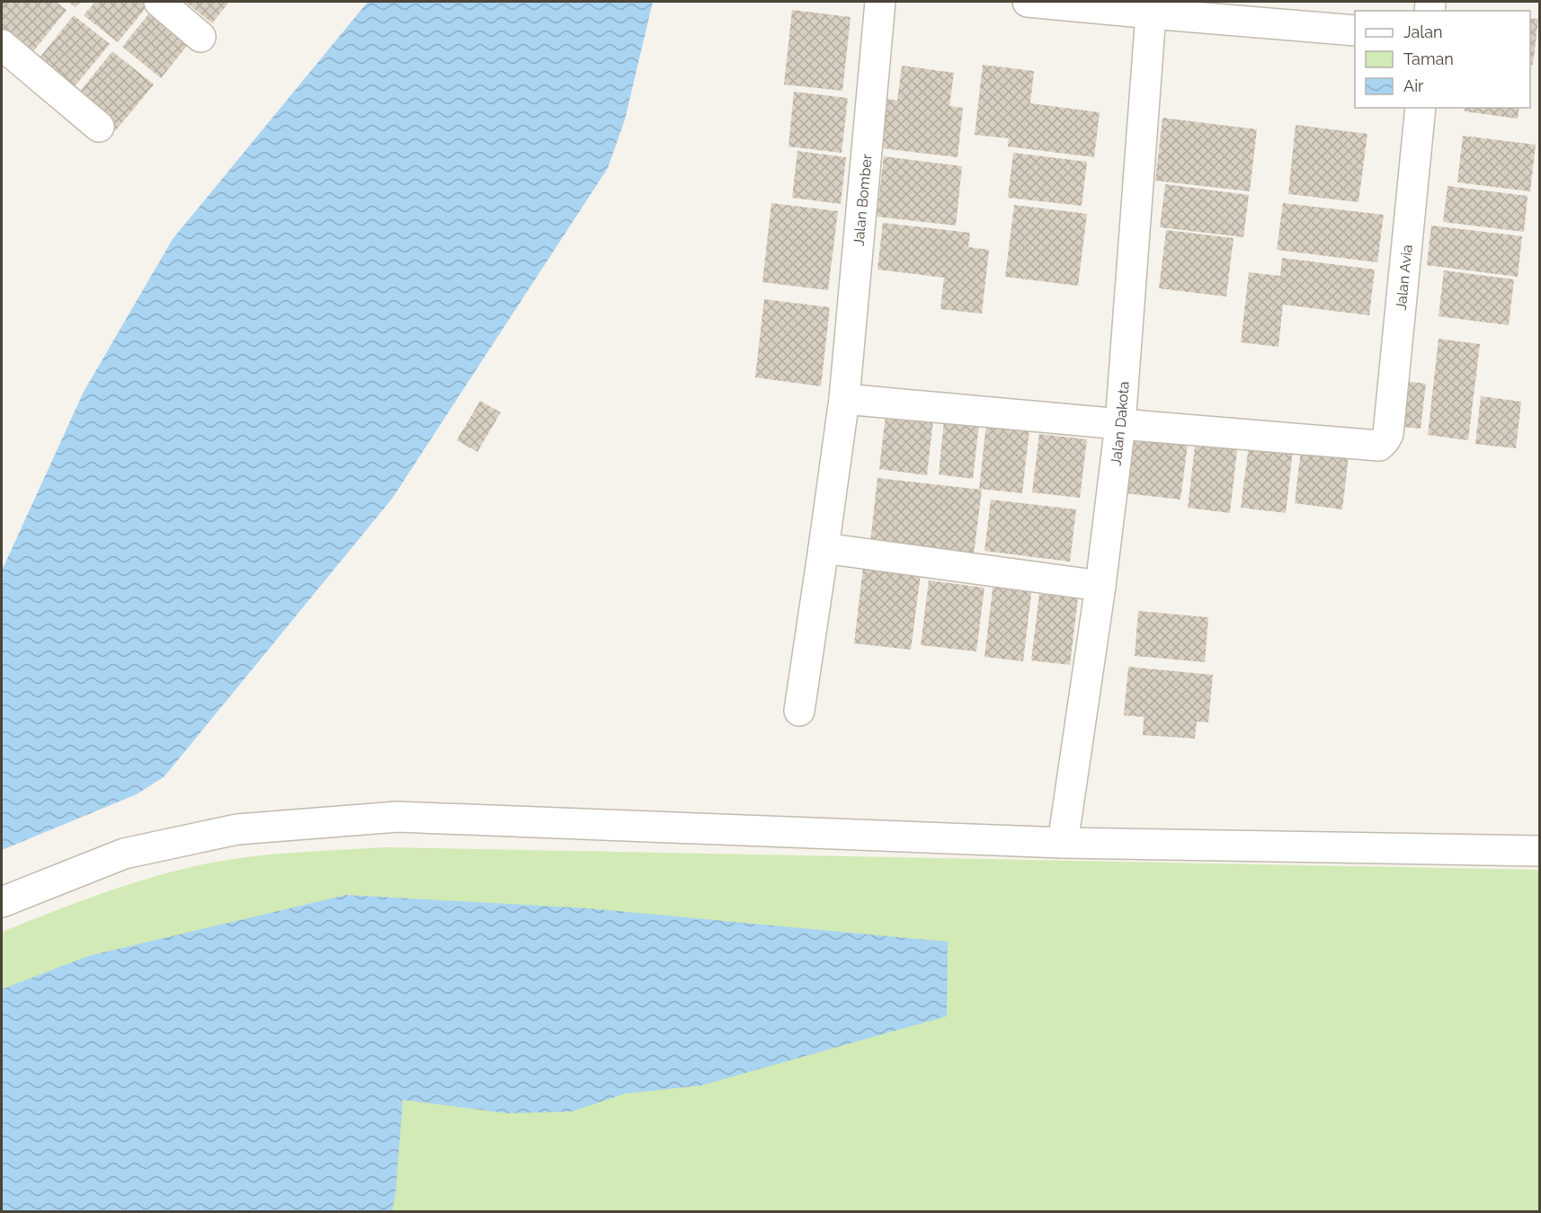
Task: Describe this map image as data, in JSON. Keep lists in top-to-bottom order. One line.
{"streets":{"lane":["Jalan Bomber","Jalan Avia","Jalan Dakota"]},"crossings":[["Jalan Avia","Jalan Dakota"]],"legend":["Jalan","Taman","Air"]}
